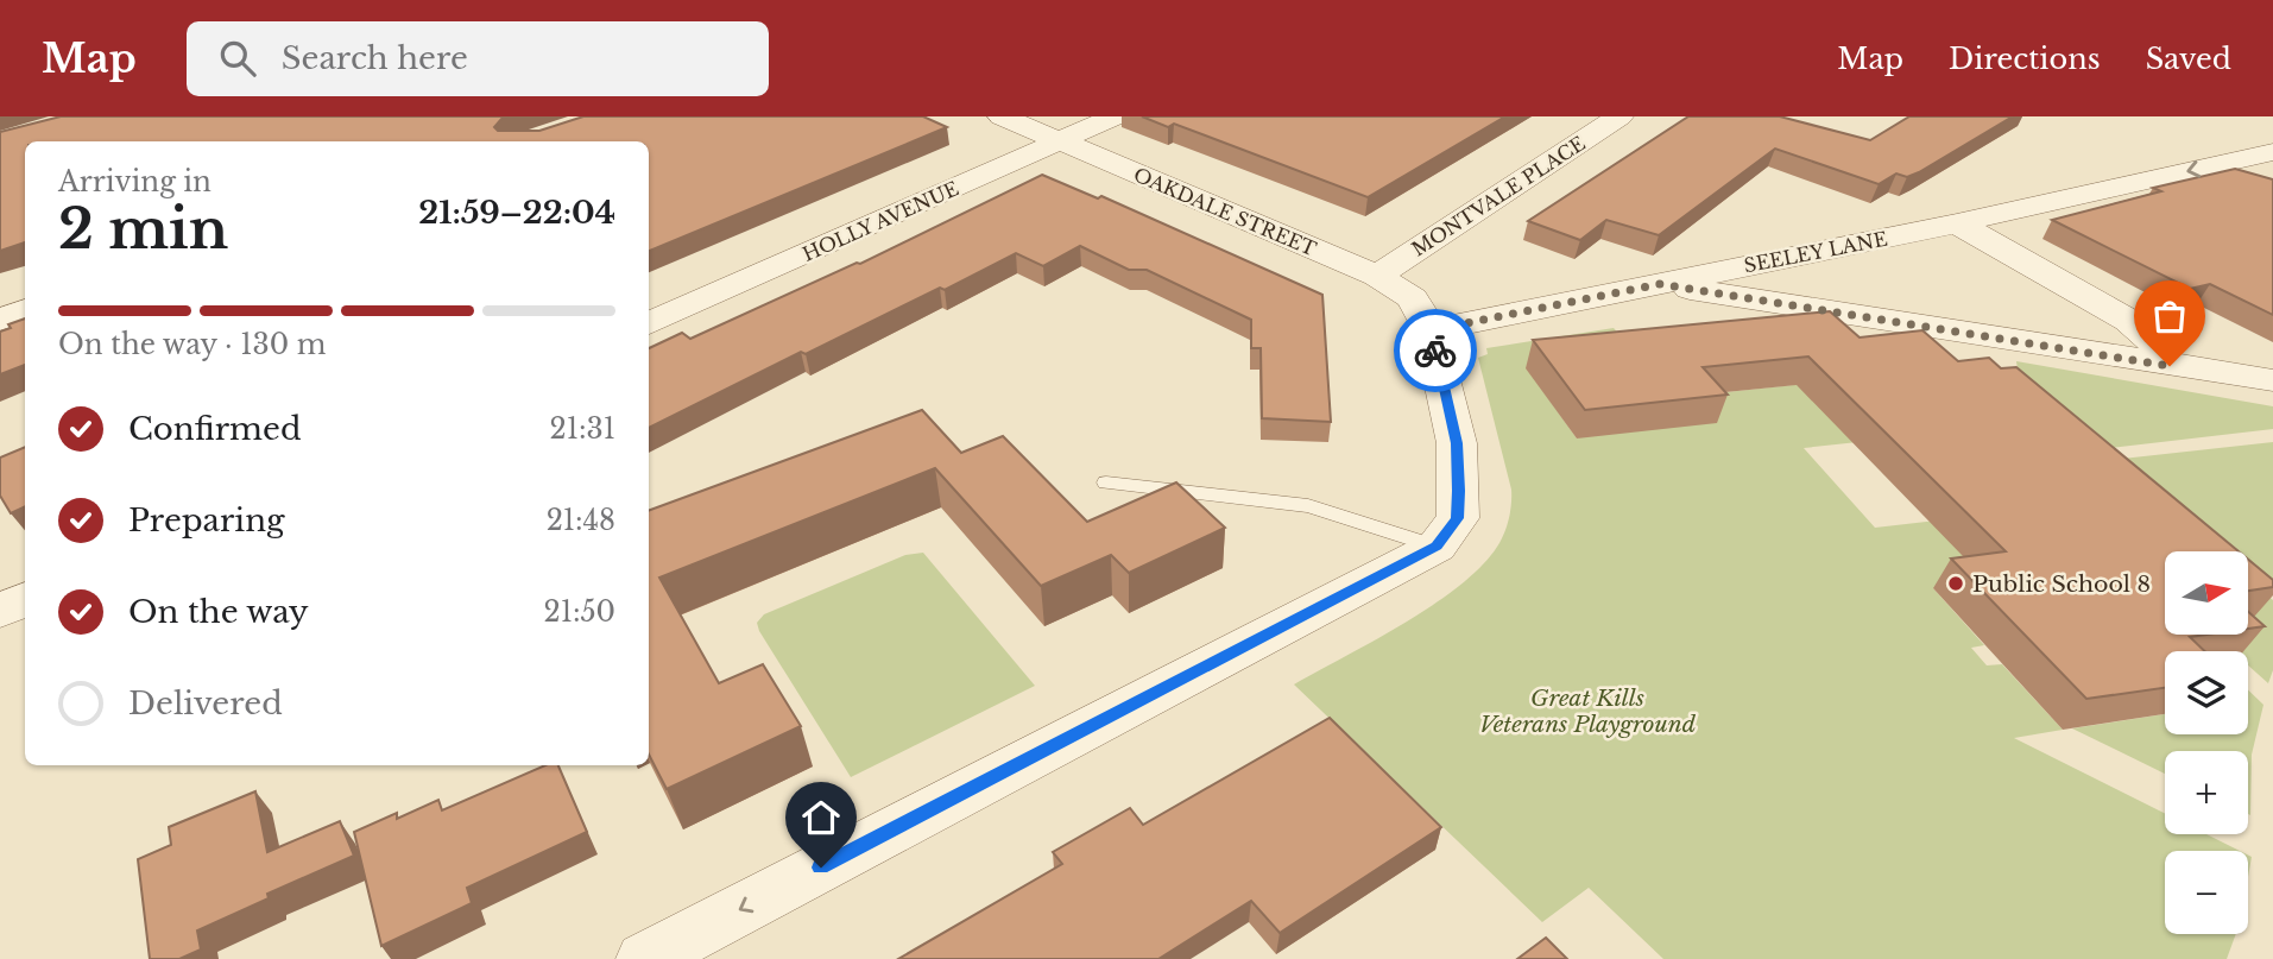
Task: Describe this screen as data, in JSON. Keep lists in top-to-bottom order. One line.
{"streets":{"street":["MONTVALE PLACE","OAKDALE STREET","HOLLY AVENUE","SEELEY LANE"]},"crossings":[["MONTVALE PLACE","OAKDALE STREET"],["OAKDALE STREET","HOLLY AVENUE"],["OAKDALE STREET","SEELEY LANE"]],"parks":["Great Kills Veterans Playground"],"places":["Public School 8"],"north":"right","page":{"header":"Map","search":"Search here","nav":["Map","Directions","Saved"],"heading":["2 min","Arriving in","21:59–22:04"],"bar":"On the way · 130 m","list":[["Confirmed","21:31"],["Preparing","21:48"],["On the way","21:50"],"Delivered"],"map_buttons":["+","−"]}}
